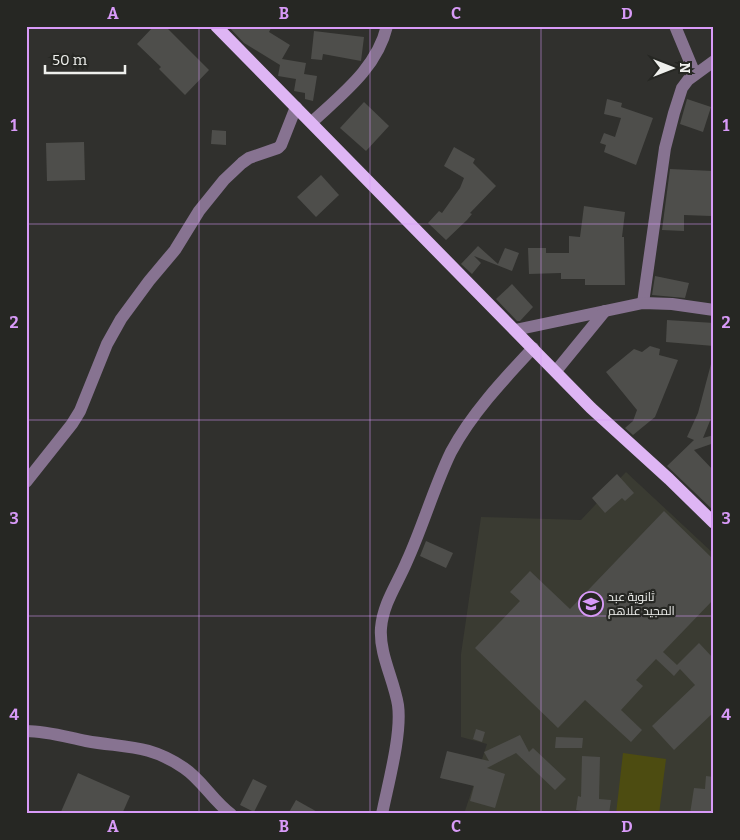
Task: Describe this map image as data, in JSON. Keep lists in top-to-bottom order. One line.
{"places":{"school or university":["ثانوية عبد المجيد علاهم"]},"scale_bar":"50 m","north":"right","grid":{"columns":["A","B","C","D"],"rows":["1","2","3","4"]}}
